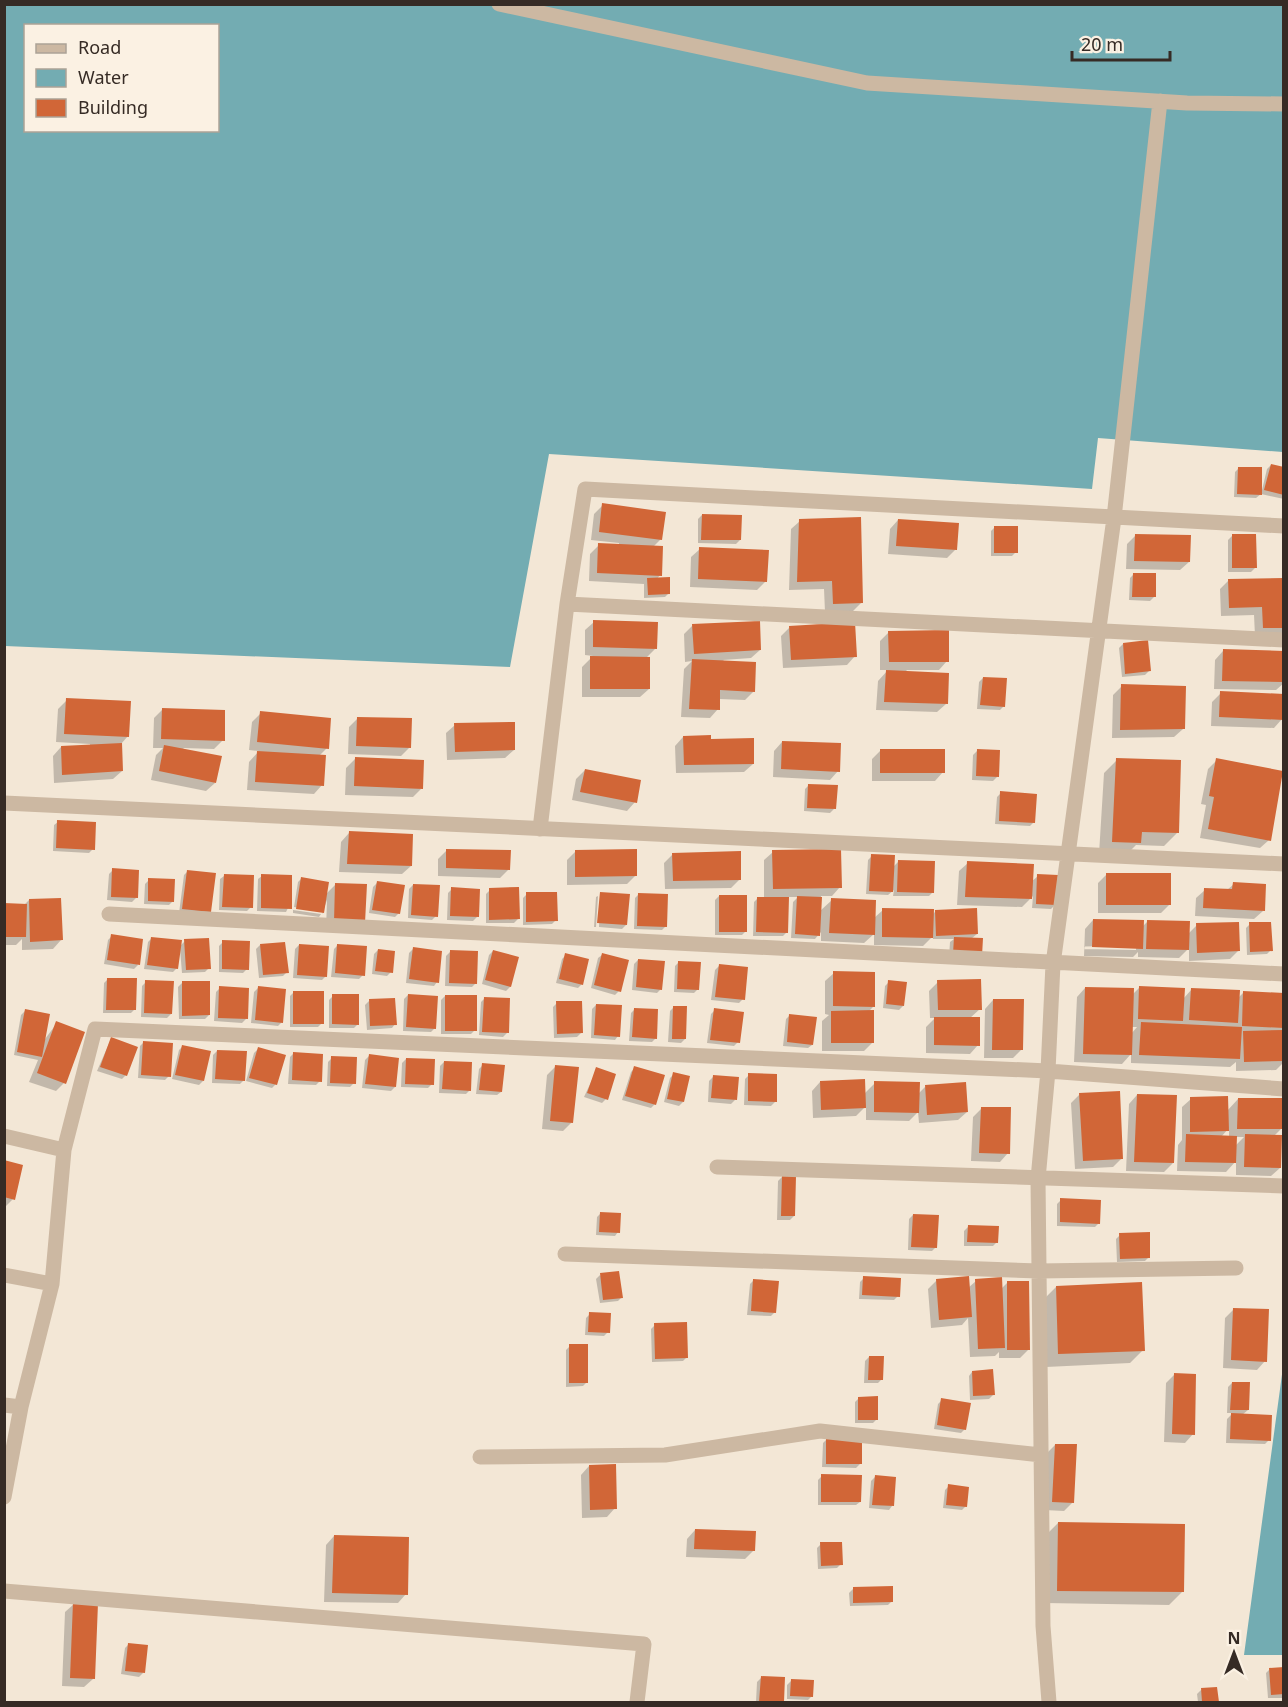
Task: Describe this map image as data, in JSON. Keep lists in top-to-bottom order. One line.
{"legend":["Road","Water","Building"],"scale_bar":"20 m","north":"top"}
